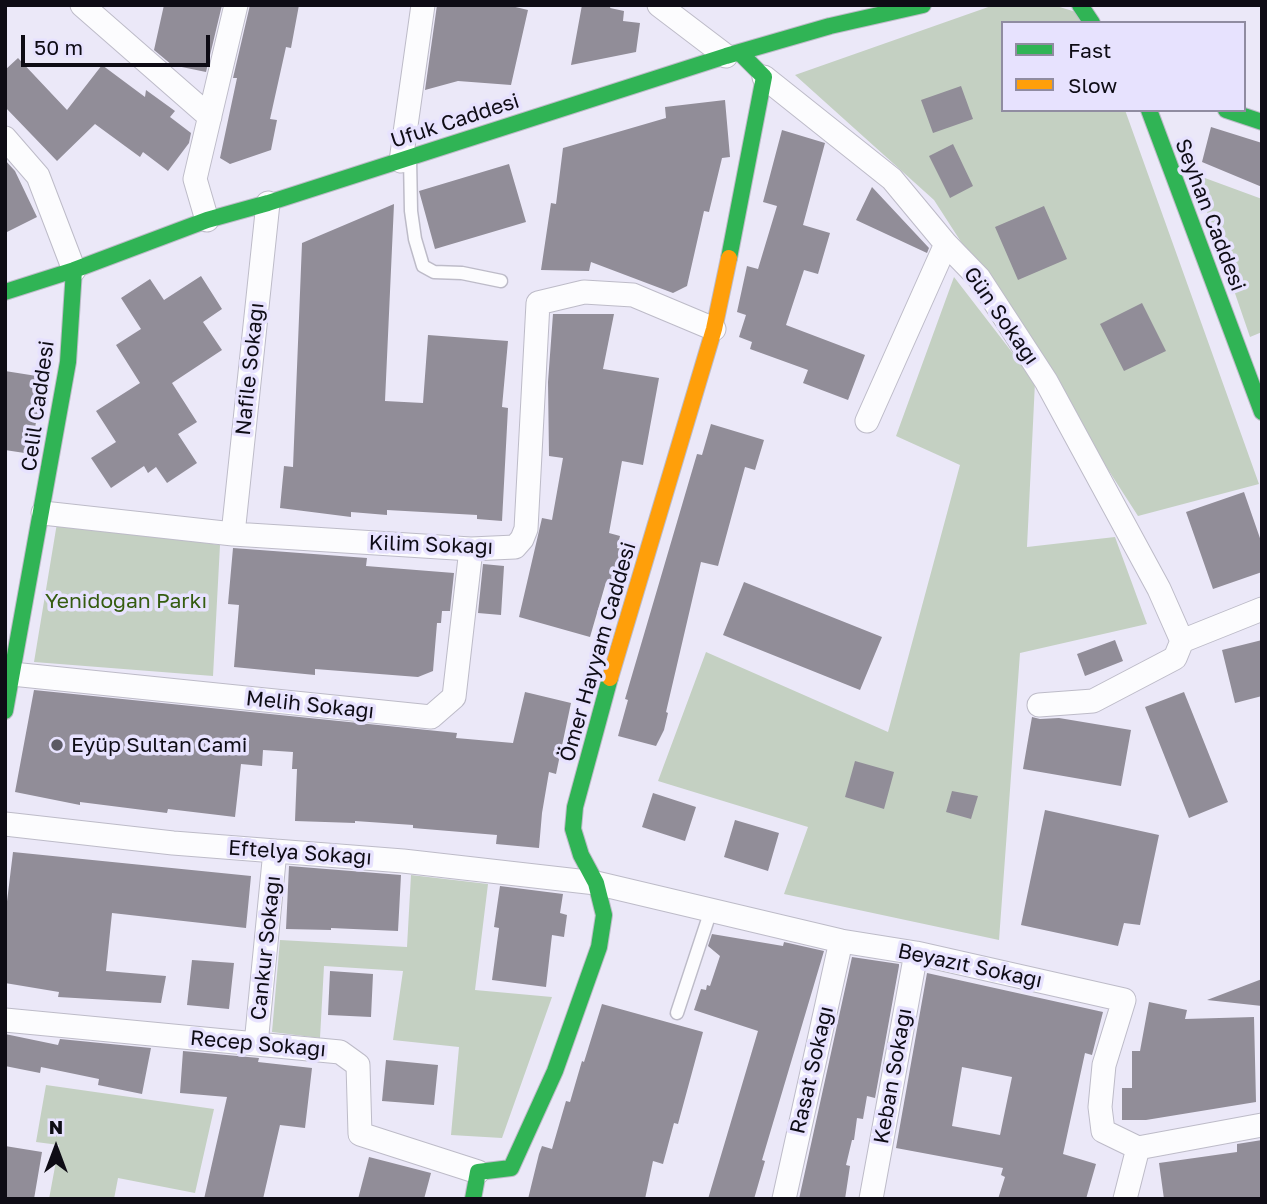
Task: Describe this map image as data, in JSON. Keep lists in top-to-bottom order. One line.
{"streets":{"street":["Ufuk Caddesi","Seyhan Caddesi","Gün Sokağı","Nafile Sokağı","Celil Caddesi","Kilim Sokağı","Ömer Hayyam Caddesi","Melih Sokağı","Eftelya Sokağı","Cankur Sokağı","Beyazıt Sokağı","Recep Sokağı","Rasat Sokağı","Keban Sokağı"]},"crossings":[["Ufuk Caddesi","Gün Sokağı"],["Ufuk Caddesi","Nafile Sokağı"],["Ufuk Caddesi","Celil Caddesi"],["Gün Sokağı","Ömer Hayyam Caddesi"],["Nafile Sokağı","Kilim Sokağı"],["Celil Caddesi","Kilim Sokağı"],["Celil Caddesi","Melih Sokağı"],["Kilim Sokağı","Ömer Hayyam Caddesi"],["Kilim Sokağı","Melih Sokağı"],["Ömer Hayyam Caddesi","Eftelya Sokağı"],["Ömer Hayyam Caddesi","Beyazıt Sokağı"],["Ömer Hayyam Caddesi","Recep Sokağı"],["Eftelya Sokağı","Cankur Sokağı"],["Eftelya Sokağı","Beyazıt Sokağı"],["Cankur Sokağı","Recep Sokağı"],["Beyazıt Sokağı","Rasat Sokağı"],["Beyazıt Sokağı","Keban Sokağı"]],"parks":["Yenidoğan Parkı"],"places":["Eyüp Sultan Cami"],"legend":["Fast","Slow"],"scale_bar":"50 m","north":"top"}
